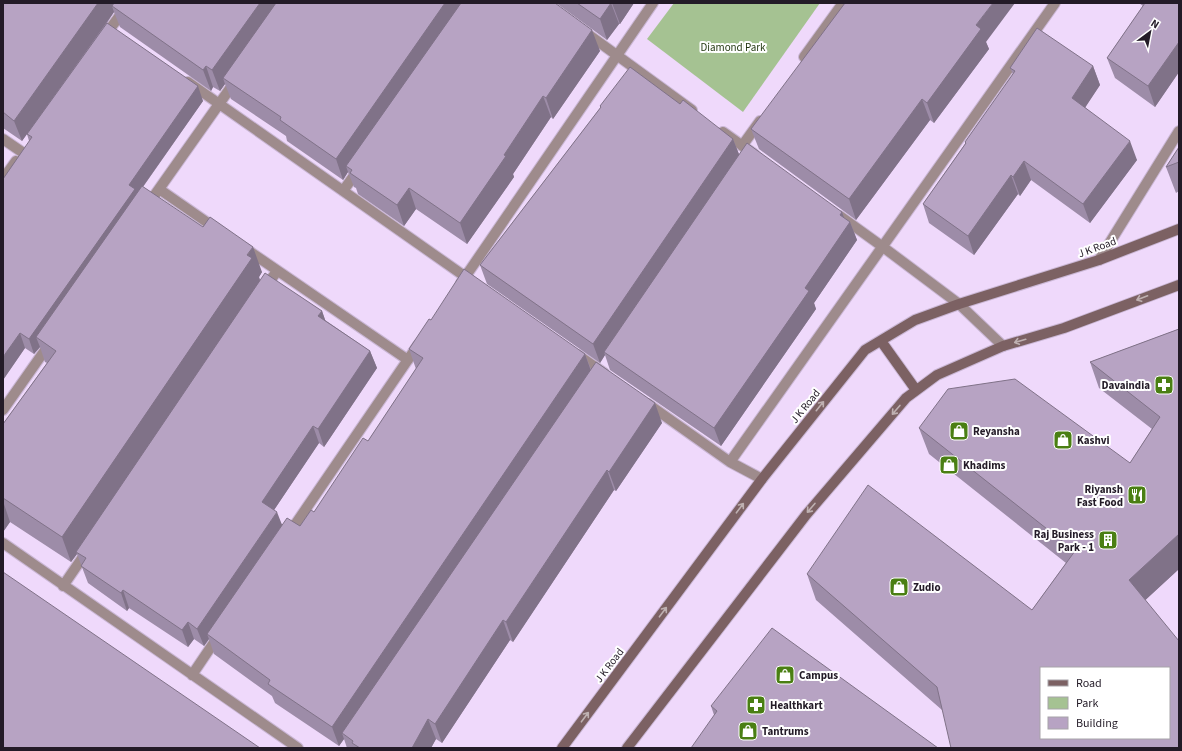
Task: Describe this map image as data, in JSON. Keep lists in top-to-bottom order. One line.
{"streets":{"main road":["J K Road"]},"parks":["Diamond Park"],"places":{"pharmacy":["Davaindia","Healthkart"],"shop":["Reyansha","Kashvi","Khadims","Zudio","Campus","Tantrums"],"restaurant":["Riyansh Fast Food"],"building":["Raj Business Park - 1"]},"legend":["Road","Park","Building"],"north":"top right"}
